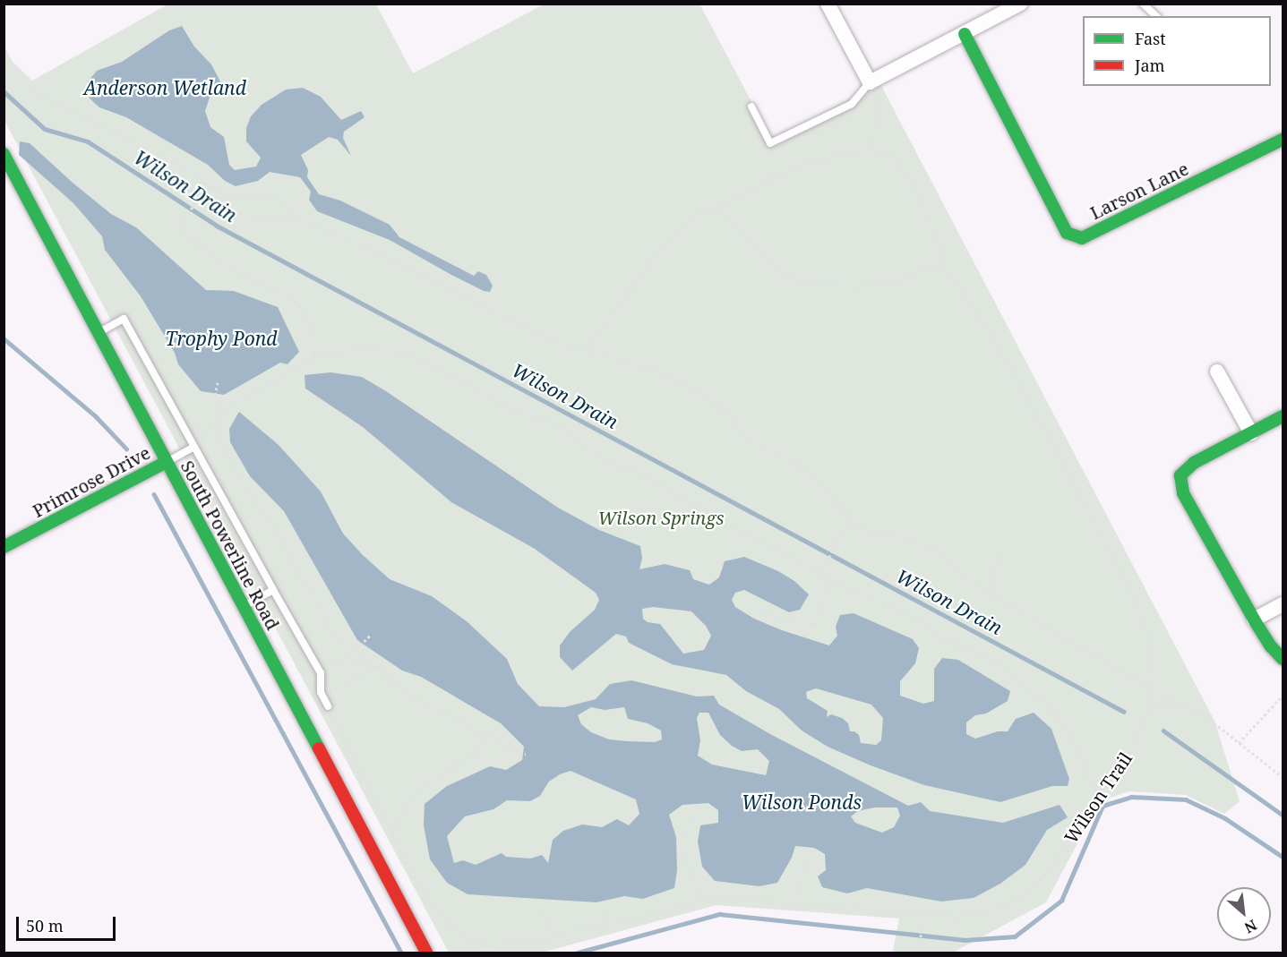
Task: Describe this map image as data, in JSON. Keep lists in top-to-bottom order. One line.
{"streets":{"street":["Larson Lane","Primrose Drive","South Powerline Road"],"path":["Wilson Trail"]},"crossings":[["Primrose Drive","South Powerline Road"]],"water":["Anderson Wetland","Wilson Drain","Trophy Pond","Wilson Ponds"],"parks":["Wilson Springs"],"legend":["Fast","Jam"],"scale_bar":"50 m","north":"bottom right"}
